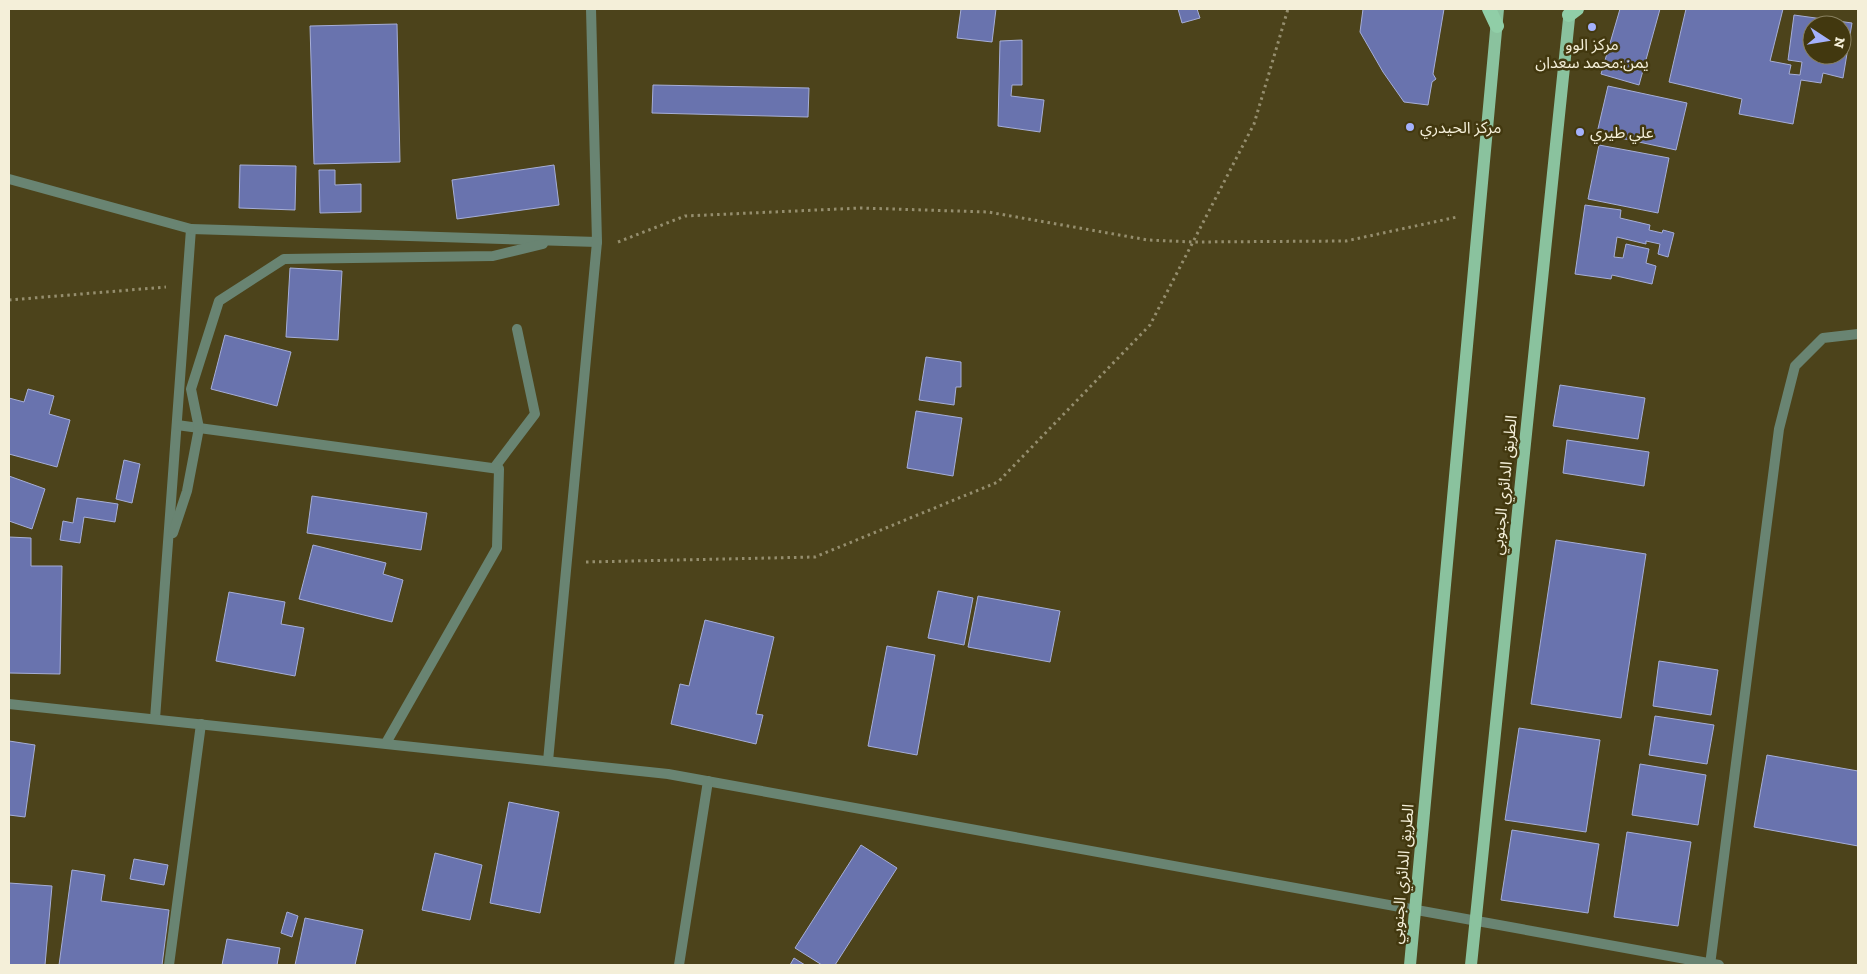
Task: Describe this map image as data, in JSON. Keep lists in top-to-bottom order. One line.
{"streets":{"main road":["الطريق الدائري الجنوبي"]},"places":["مركز الوو يمن:محمد سعدان","مركز الحيدري","علي طيري"],"north":"right"}
